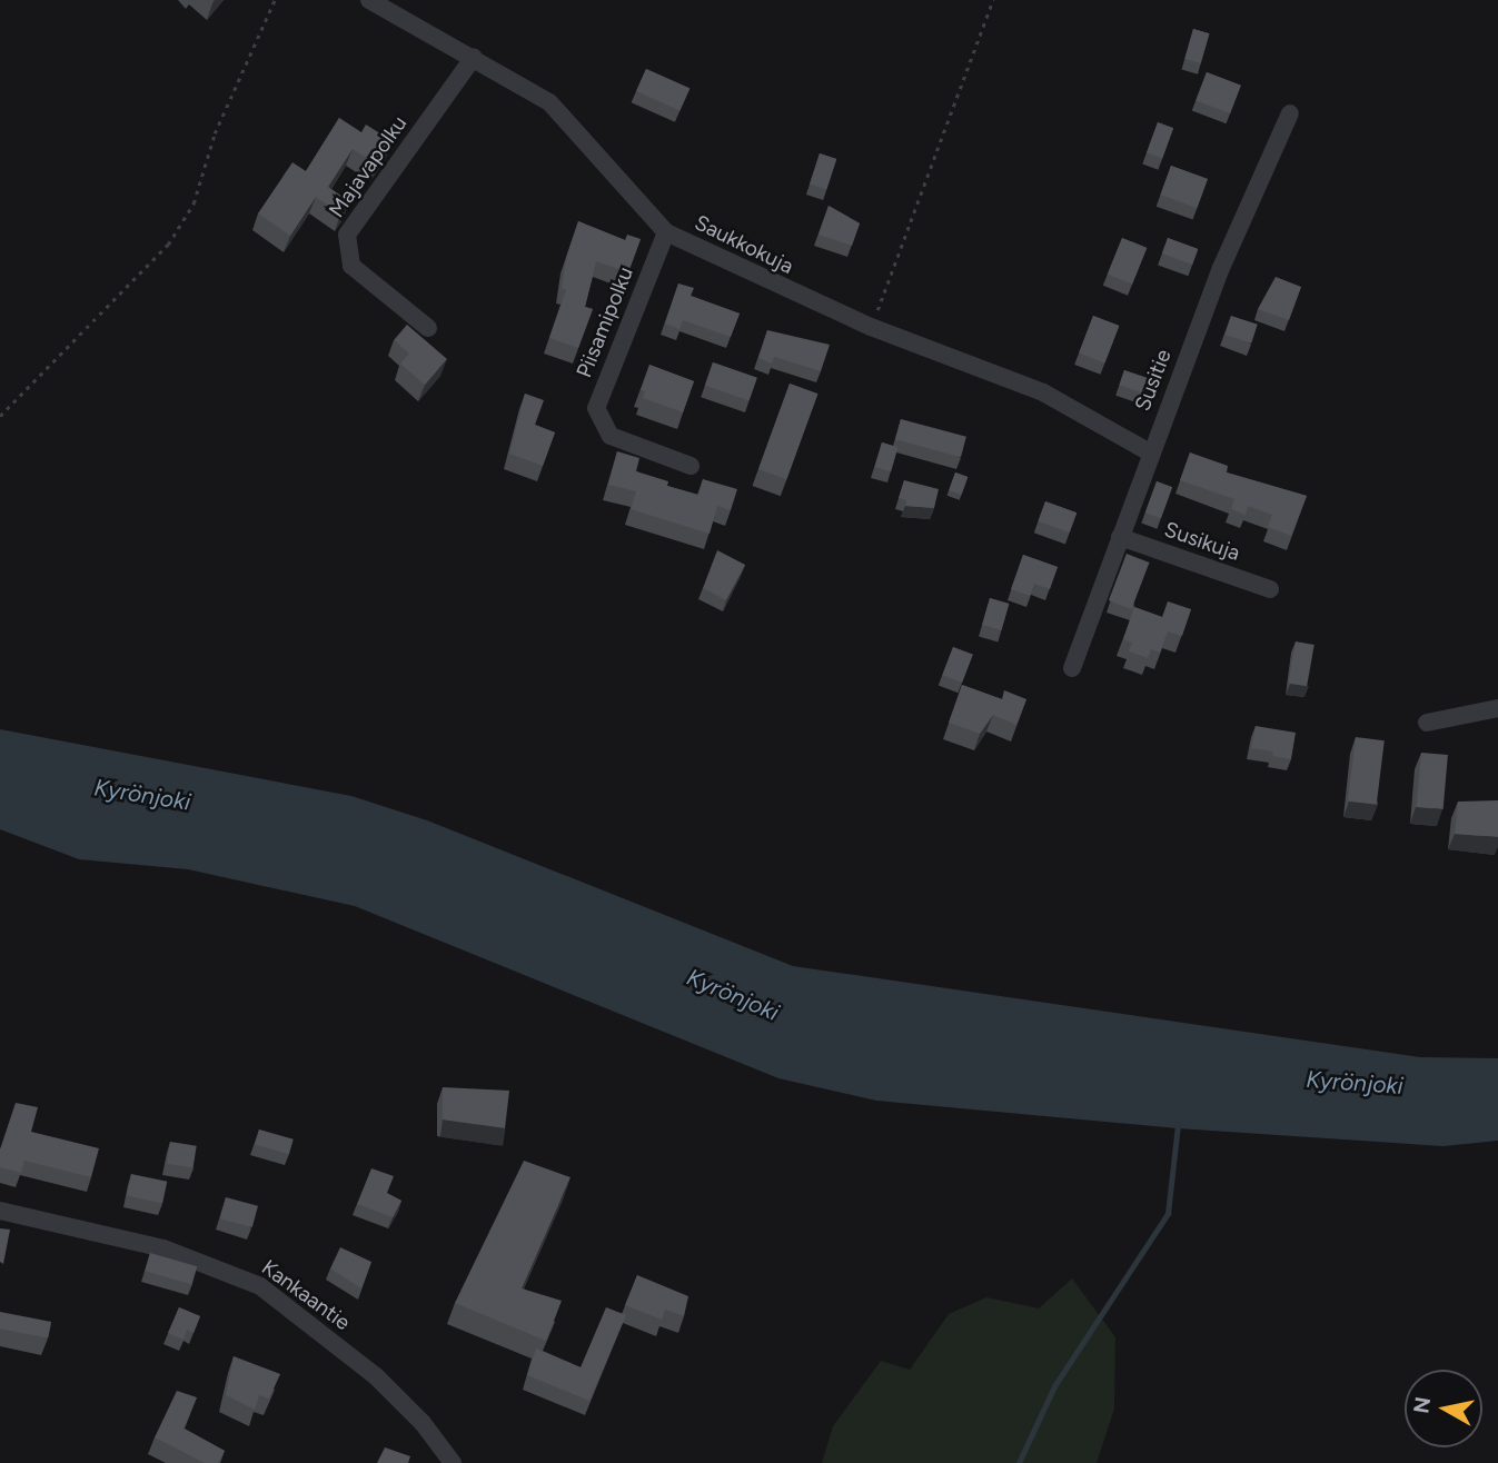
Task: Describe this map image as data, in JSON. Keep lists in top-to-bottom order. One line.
{"streets":{"street":["Majavapolku","Saukkokuja","Piisamipolku","Susitie","Susikuja","Kankaantie"]},"crossings":[["Majavapolku","Saukkokuja"],["Saukkokuja","Piisamipolku"],["Saukkokuja","Susitie"],["Susitie","Susikuja"]],"water":["Kyrönjoki"],"north":"left"}
